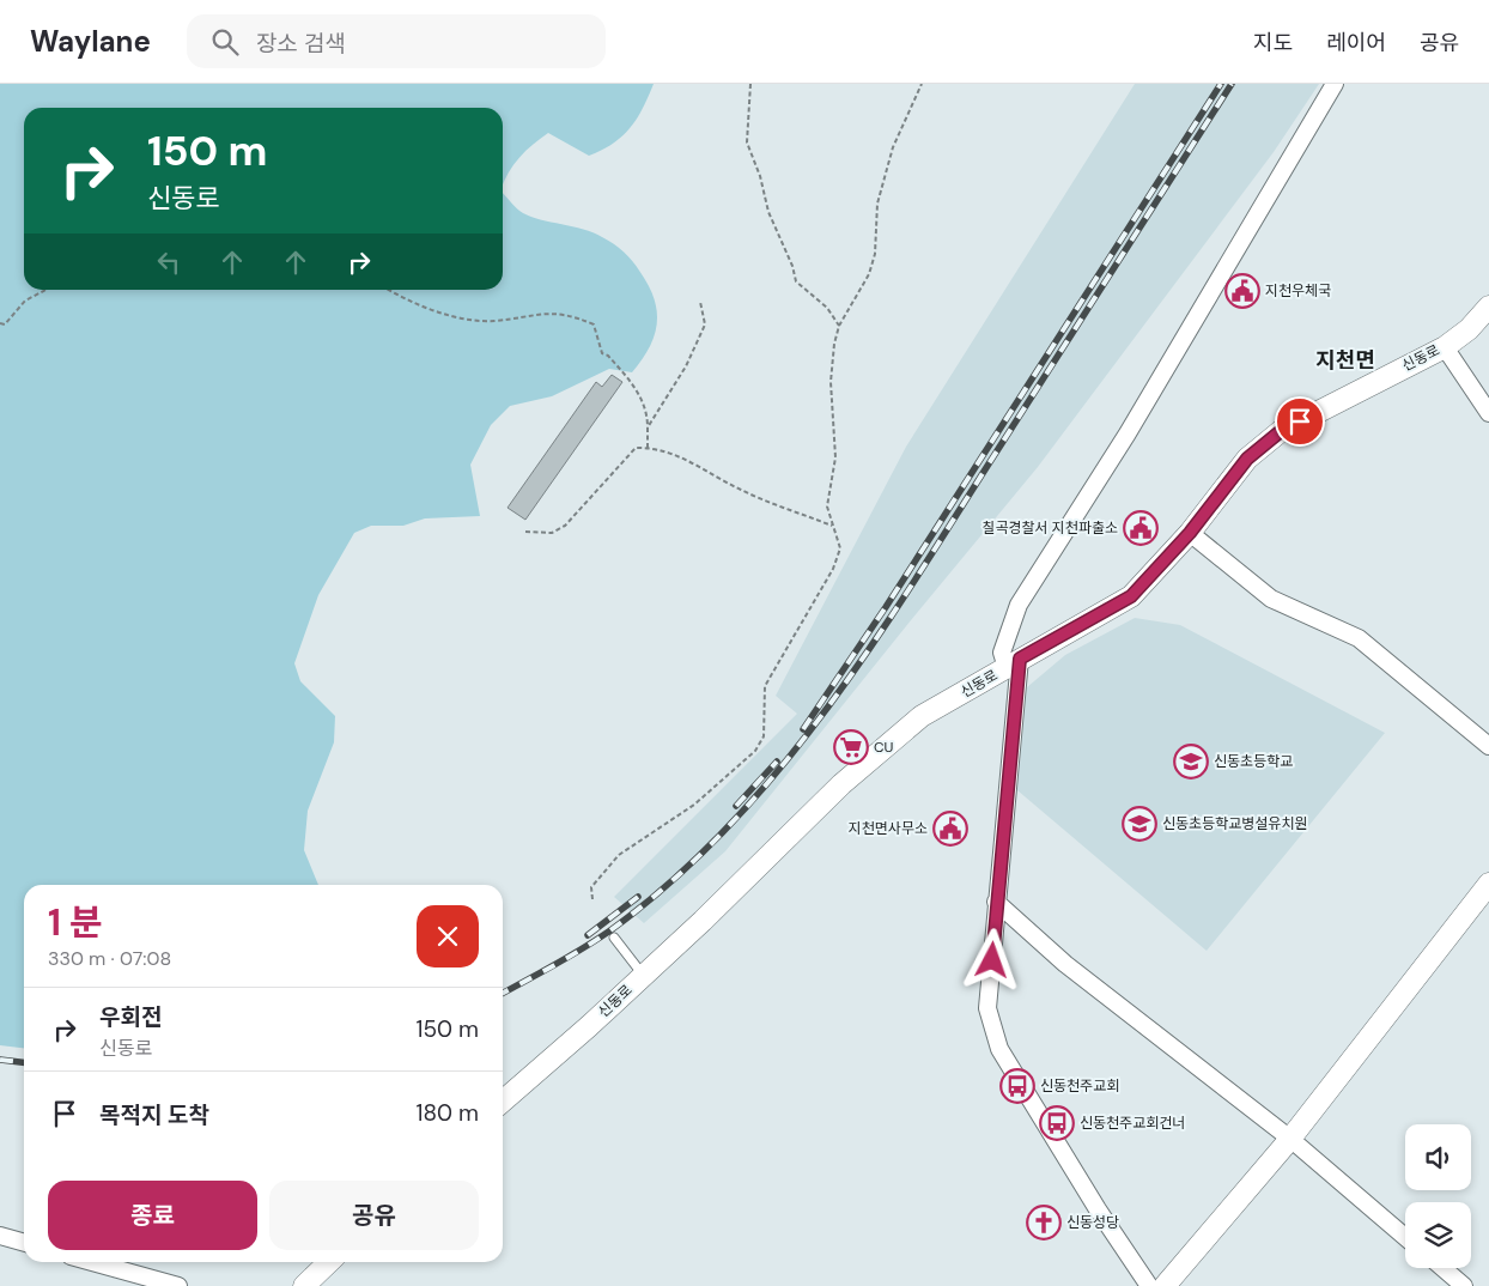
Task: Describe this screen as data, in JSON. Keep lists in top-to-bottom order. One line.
{"streets":{"street":["신동로"]},"districts":["지천면"],"places":{"public building":["지천우체국","칠곡경찰서 지천파출소","지천면사무소"],"supermarket":["CU"],"school or university":["신동초등학교","신동초등학교병설유치원"],"bus stop":["신동천주교회","신동천주교회건너"],"church":["신동성당"]},"page":{"header":"Waylane","search":"장소 검색","nav":["지도","레이어","공유"],"turn":["150 m","신동로"],"heading":["1 분","330 m · 07:08"],"list":[{"name":"우회전","note":"신동로","value":"150 m"},{"name":"목적지 도착","value":"180 m"}],"buttons":["종료","공유"]}}
